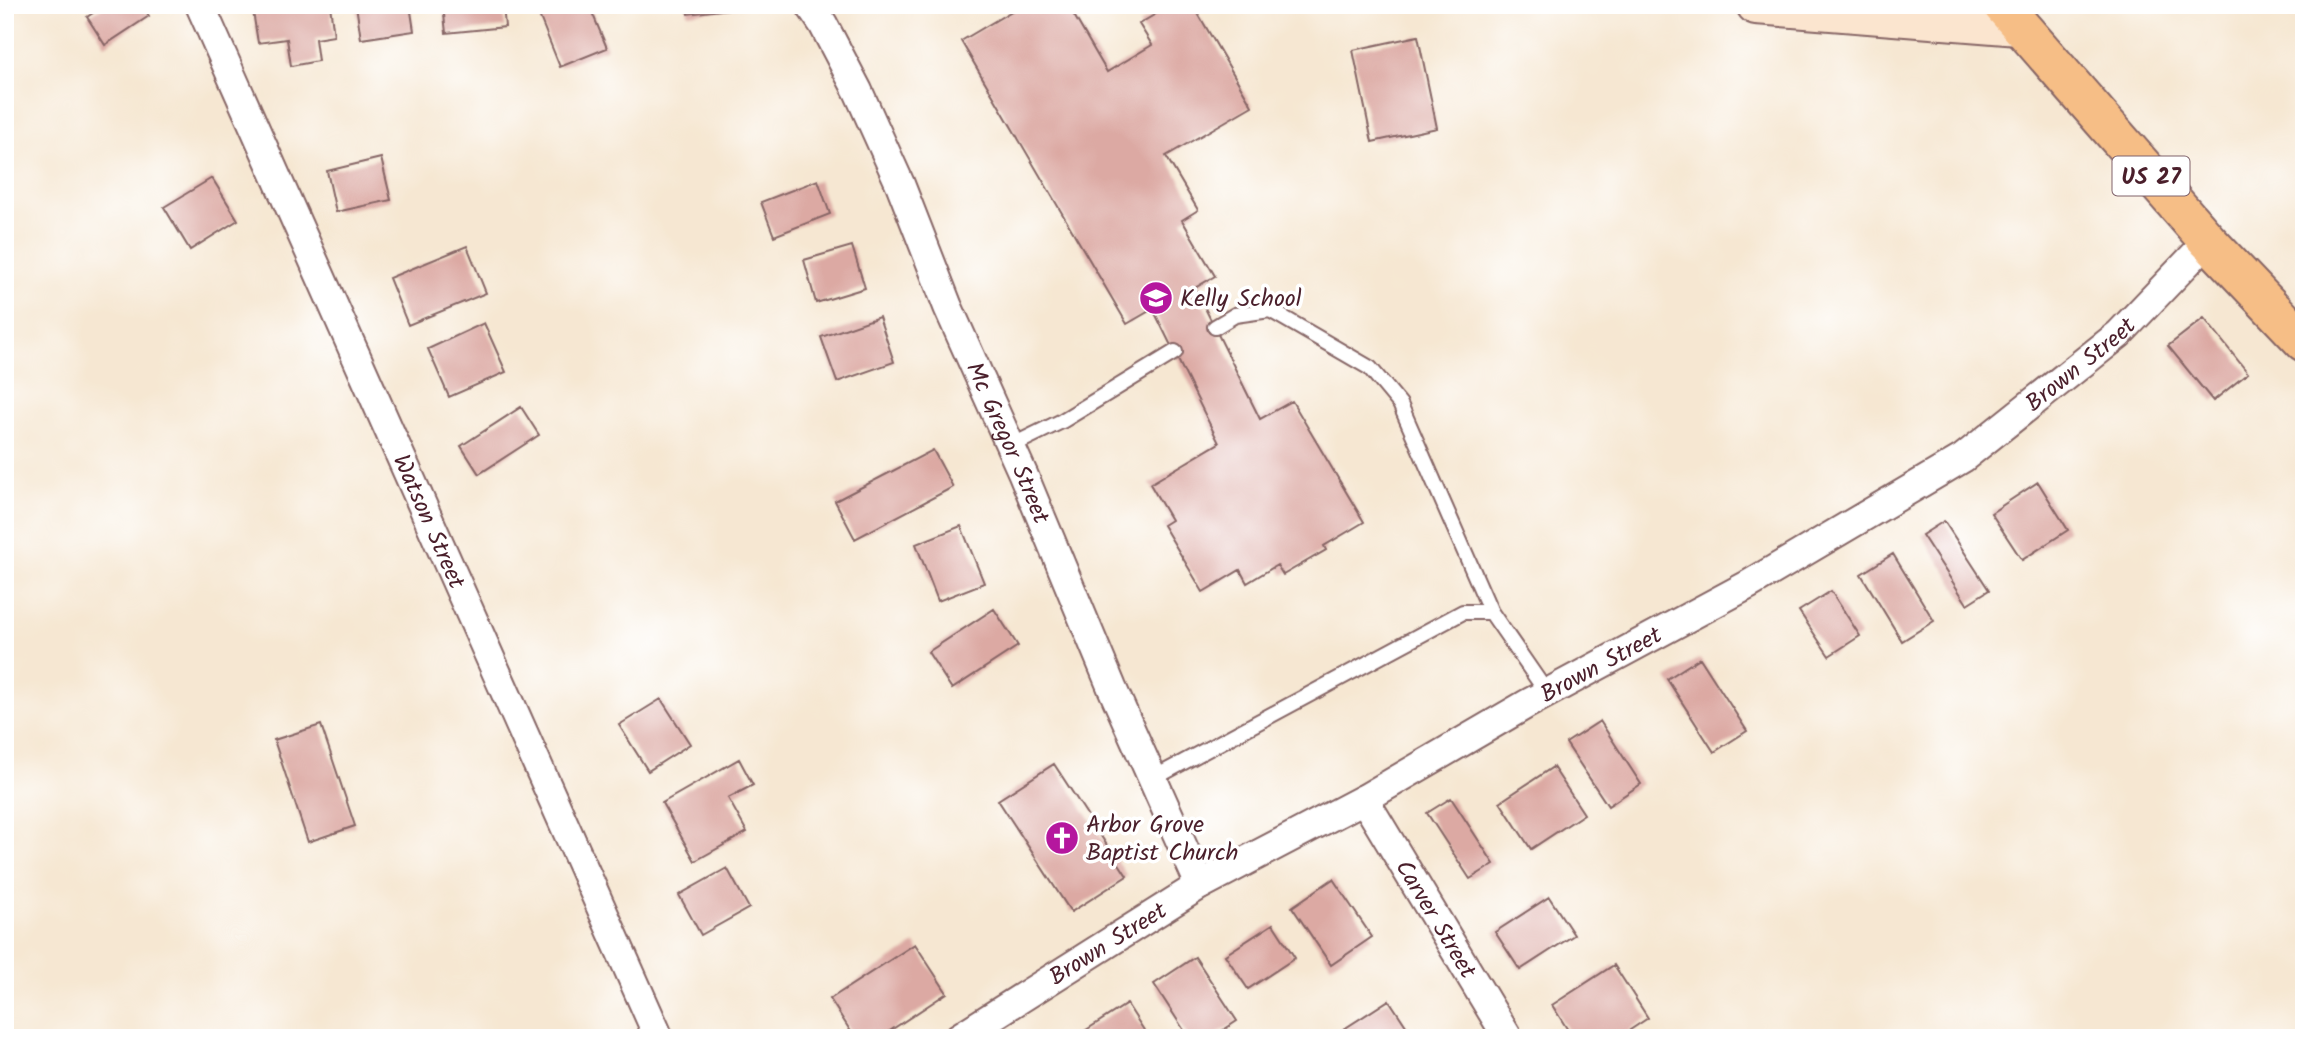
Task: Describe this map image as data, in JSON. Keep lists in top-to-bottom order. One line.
{"streets":{"highway":["US 27"],"street":["Brown Street","Mc Gregor Street","Watson Street","Carver Street"]},"crossings":[["US 27","Brown Street"],["Brown Street","Mc Gregor Street"],["Brown Street","Carver Street"]],"places":{"school or university":["Kelly School"],"church":["Arbor Grove Baptist Church"]}}
